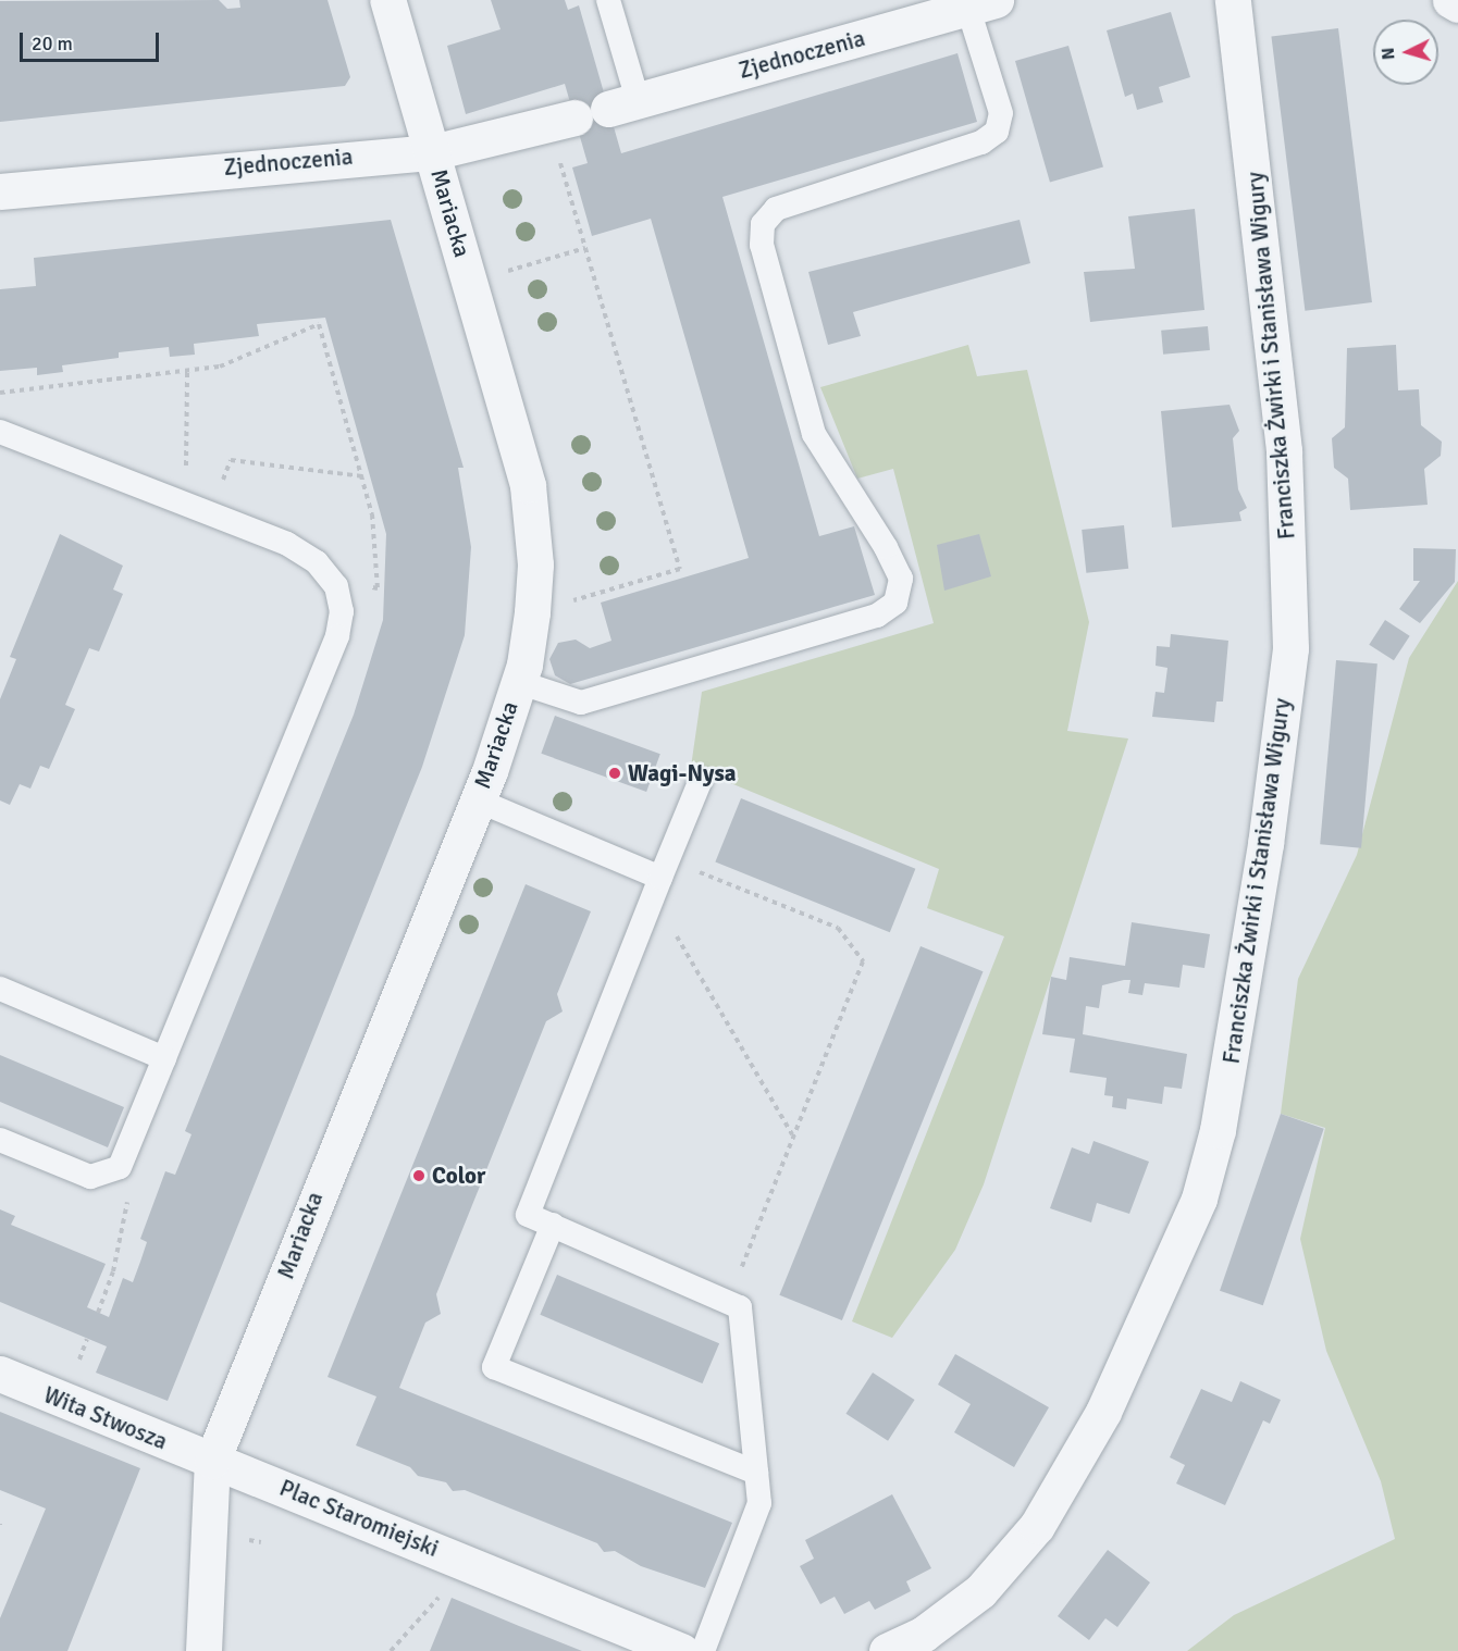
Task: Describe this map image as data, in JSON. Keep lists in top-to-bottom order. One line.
{"streets":{"street":["Zjednoczenia","Mariacka","Franciszka Żwirki i Stanisława Wigury","Wita Stwosza","Plac Staromiejski"]},"crossings":[["Zjednoczenia","Mariacka"],["Mariacka","Wita Stwosza"],["Mariacka","Plac Staromiejski"],["Wita Stwosza","Plac Staromiejski"]],"places":["Wagi-Nysa","Color"],"scale_bar":"20 m","north":"left"}
